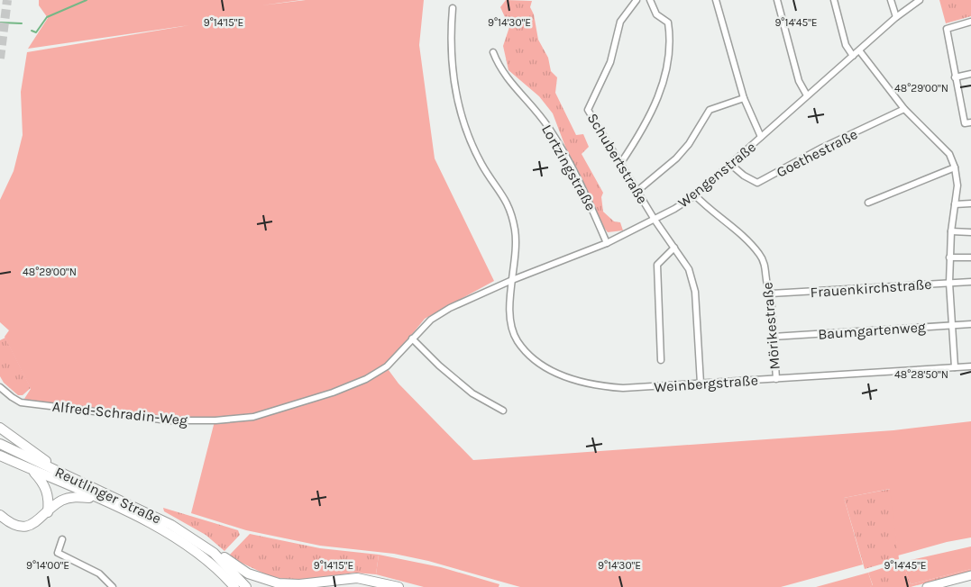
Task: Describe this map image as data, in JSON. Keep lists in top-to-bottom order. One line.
{"streets":{"main road":["Reutlinger Straße"],"street":["Goethestraße","Schubertstraße","Lortzingstraße","Wengenstraße","Frauenkirchstraße","Mörikestraße","Baumgartenweg","Weinbergstraße","Alfred-Schradin-Weg"]},"crossings":[["Goethestraße","Wengenstraße"],["Schubertstraße","Wengenstraße"],["Schubertstraße","Weinbergstraße"],["Lortzingstraße","Wengenstraße"],["Wengenstraße","Mörikestraße"],["Wengenstraße","Weinbergstraße"],["Wengenstraße","Alfred-Schradin-Weg"],["Frauenkirchstraße","Mörikestraße"],["Mörikestraße","Baumgartenweg"],["Mörikestraße","Weinbergstraße"]],"coordinates":["9°14'15\"E","9°14'30\"E","9°14'45\"E","48°29'00\"N","48°28'50\"N","9°14'00\"E"]}
